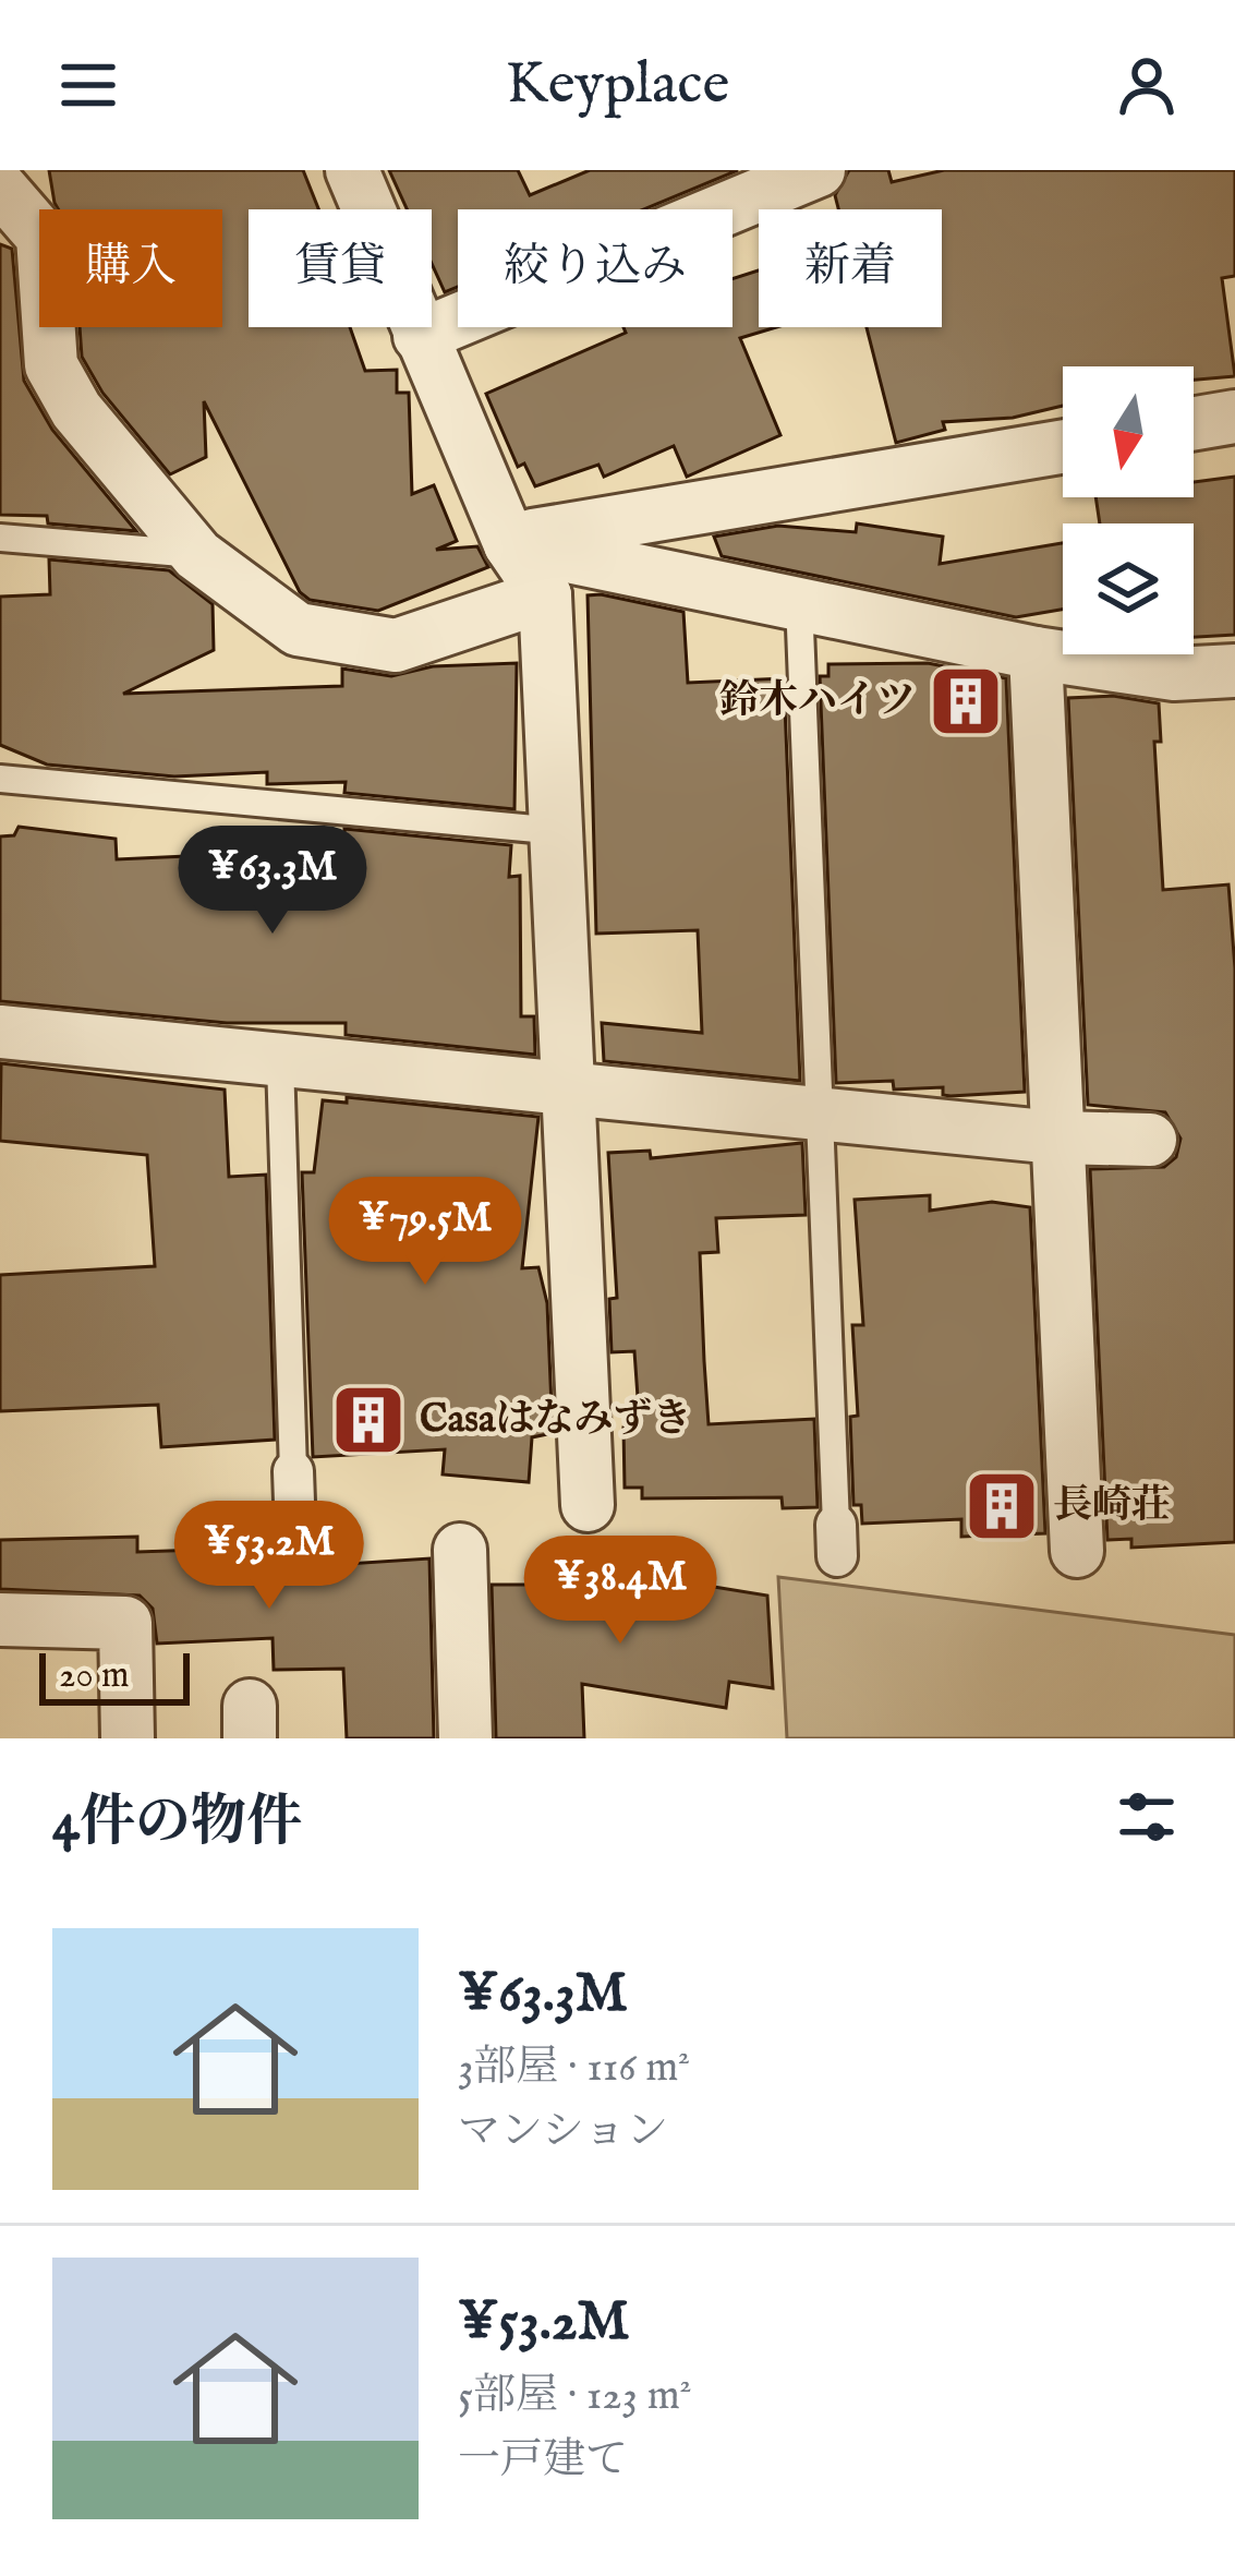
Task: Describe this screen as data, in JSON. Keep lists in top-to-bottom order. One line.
{"places":{"building":["鈴木ハイツ","Casaはなみずき","長崎荘"]},"scale_bar":"20 m","north":"bottom","page":{"header":"Keyplace","chip":["購入","賃貸","絞り込み","新着"],"price":["¥63.3M","¥79.5M","¥53.2M","¥38.4M"],"scale":"20 m","heading":"4件の物件","list":[{"name":"¥63.3M","note":"3部屋 · 116 m² · マンション"},{"name":"¥53.2M","note":"5部屋 · 123 m² · 一戸建て"}]}}
